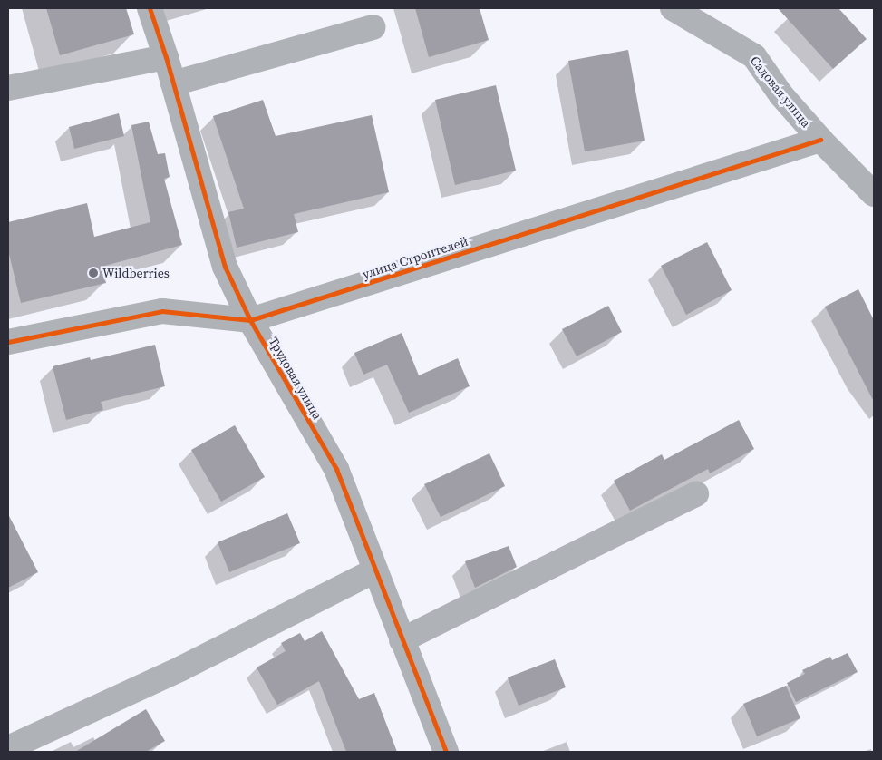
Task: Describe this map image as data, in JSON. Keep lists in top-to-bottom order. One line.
{"streets":{"street":["Садовая улица","улица Строителей","Трудовая улица"]},"crossings":[["Садовая улица","улица Строителей"],["улица Строителей","Трудовая улица"]],"places":["Wildberries"]}
